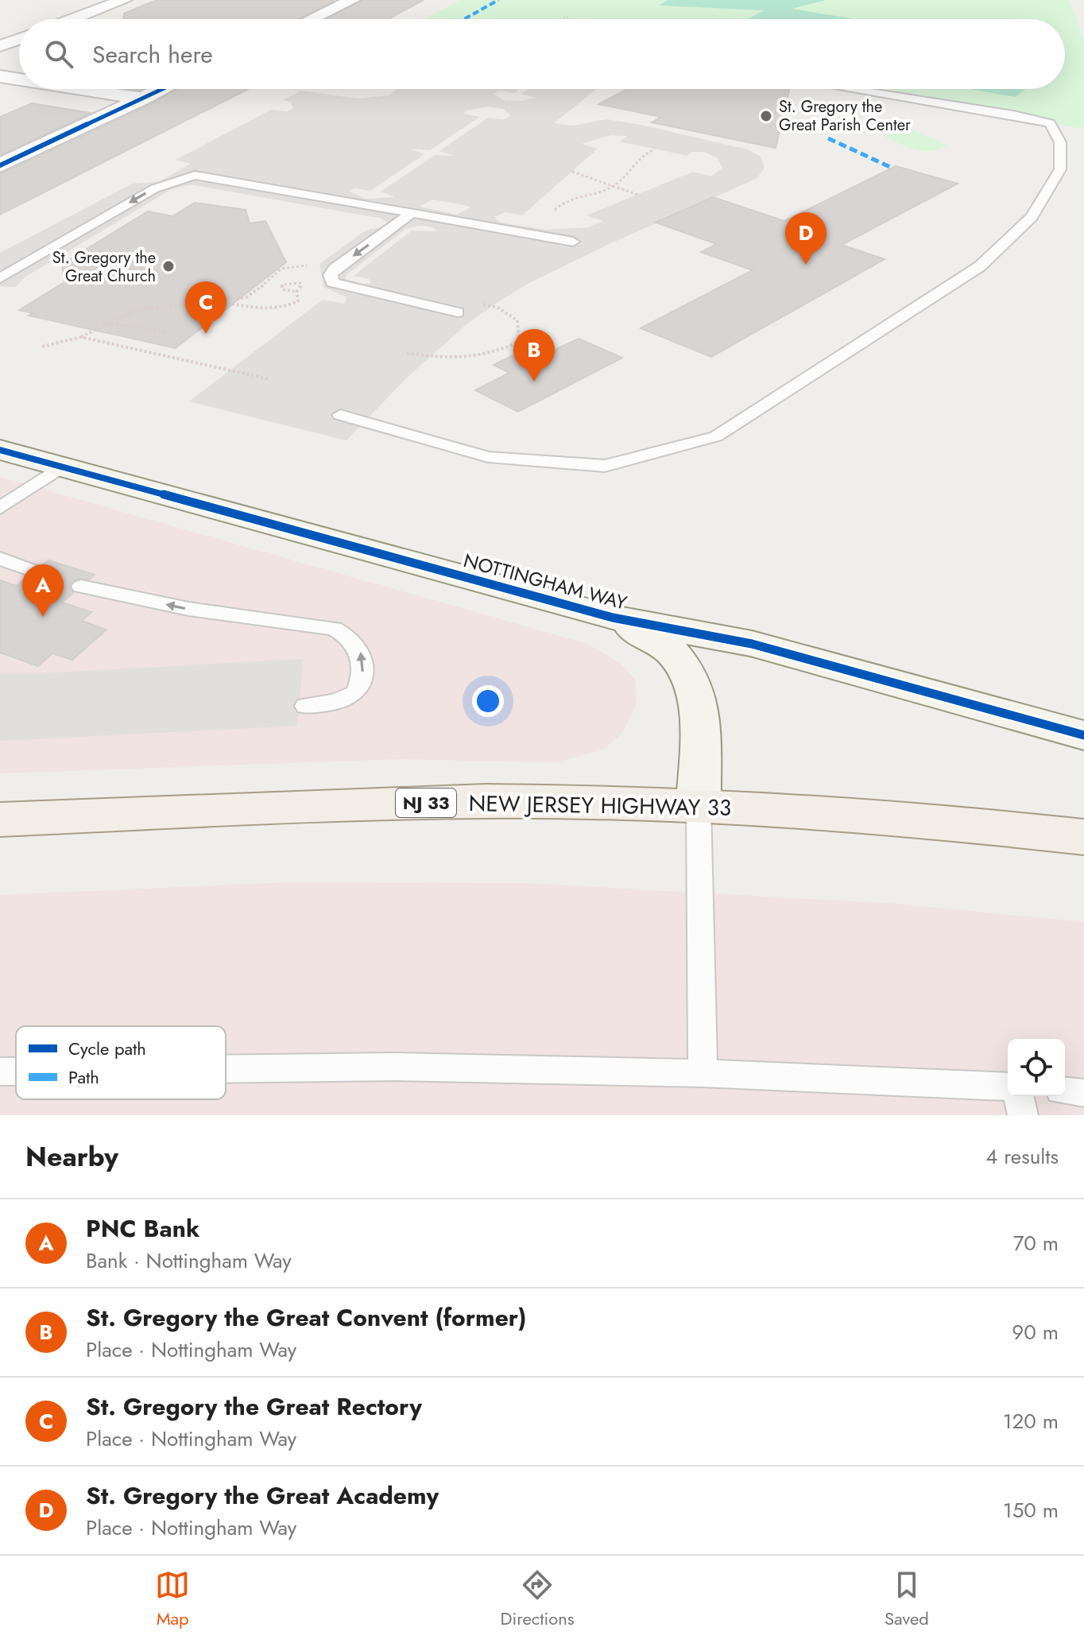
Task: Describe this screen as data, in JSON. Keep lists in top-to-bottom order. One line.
{"streets":{"main road":["NJ 33","NEW JERSEY HIGHWAY 33"],"street":["NOTTINGHAM WAY"]},"crossings":[["NOTTINGHAM WAY","NEW JERSEY HIGHWAY 33"]],"places":["St. Gregory the Great Parish Center","St. Gregory the Great Church"],"legend":["Cycle path","Path"],"page":{"search":"Search here","pins":["D","C","B","A"],"heading":["Nearby","4 results"],"list":[{"mark":"A","name":"PNC Bank","note":"Bank · Nottingham Way","value":"70 m"},{"mark":"B","name":"St. Gregory the Great Convent (former)","note":"Place · Nottingham Way","value":"90 m"},{"mark":"C","name":"St. Gregory the Great Rectory","note":"Place · Nottingham Way","value":"120 m"},{"mark":"D","name":"St. Gregory the Great Academy","note":"Place · Nottingham Way","value":"150 m"}],"nav":["Map","Directions","Saved"]}}
